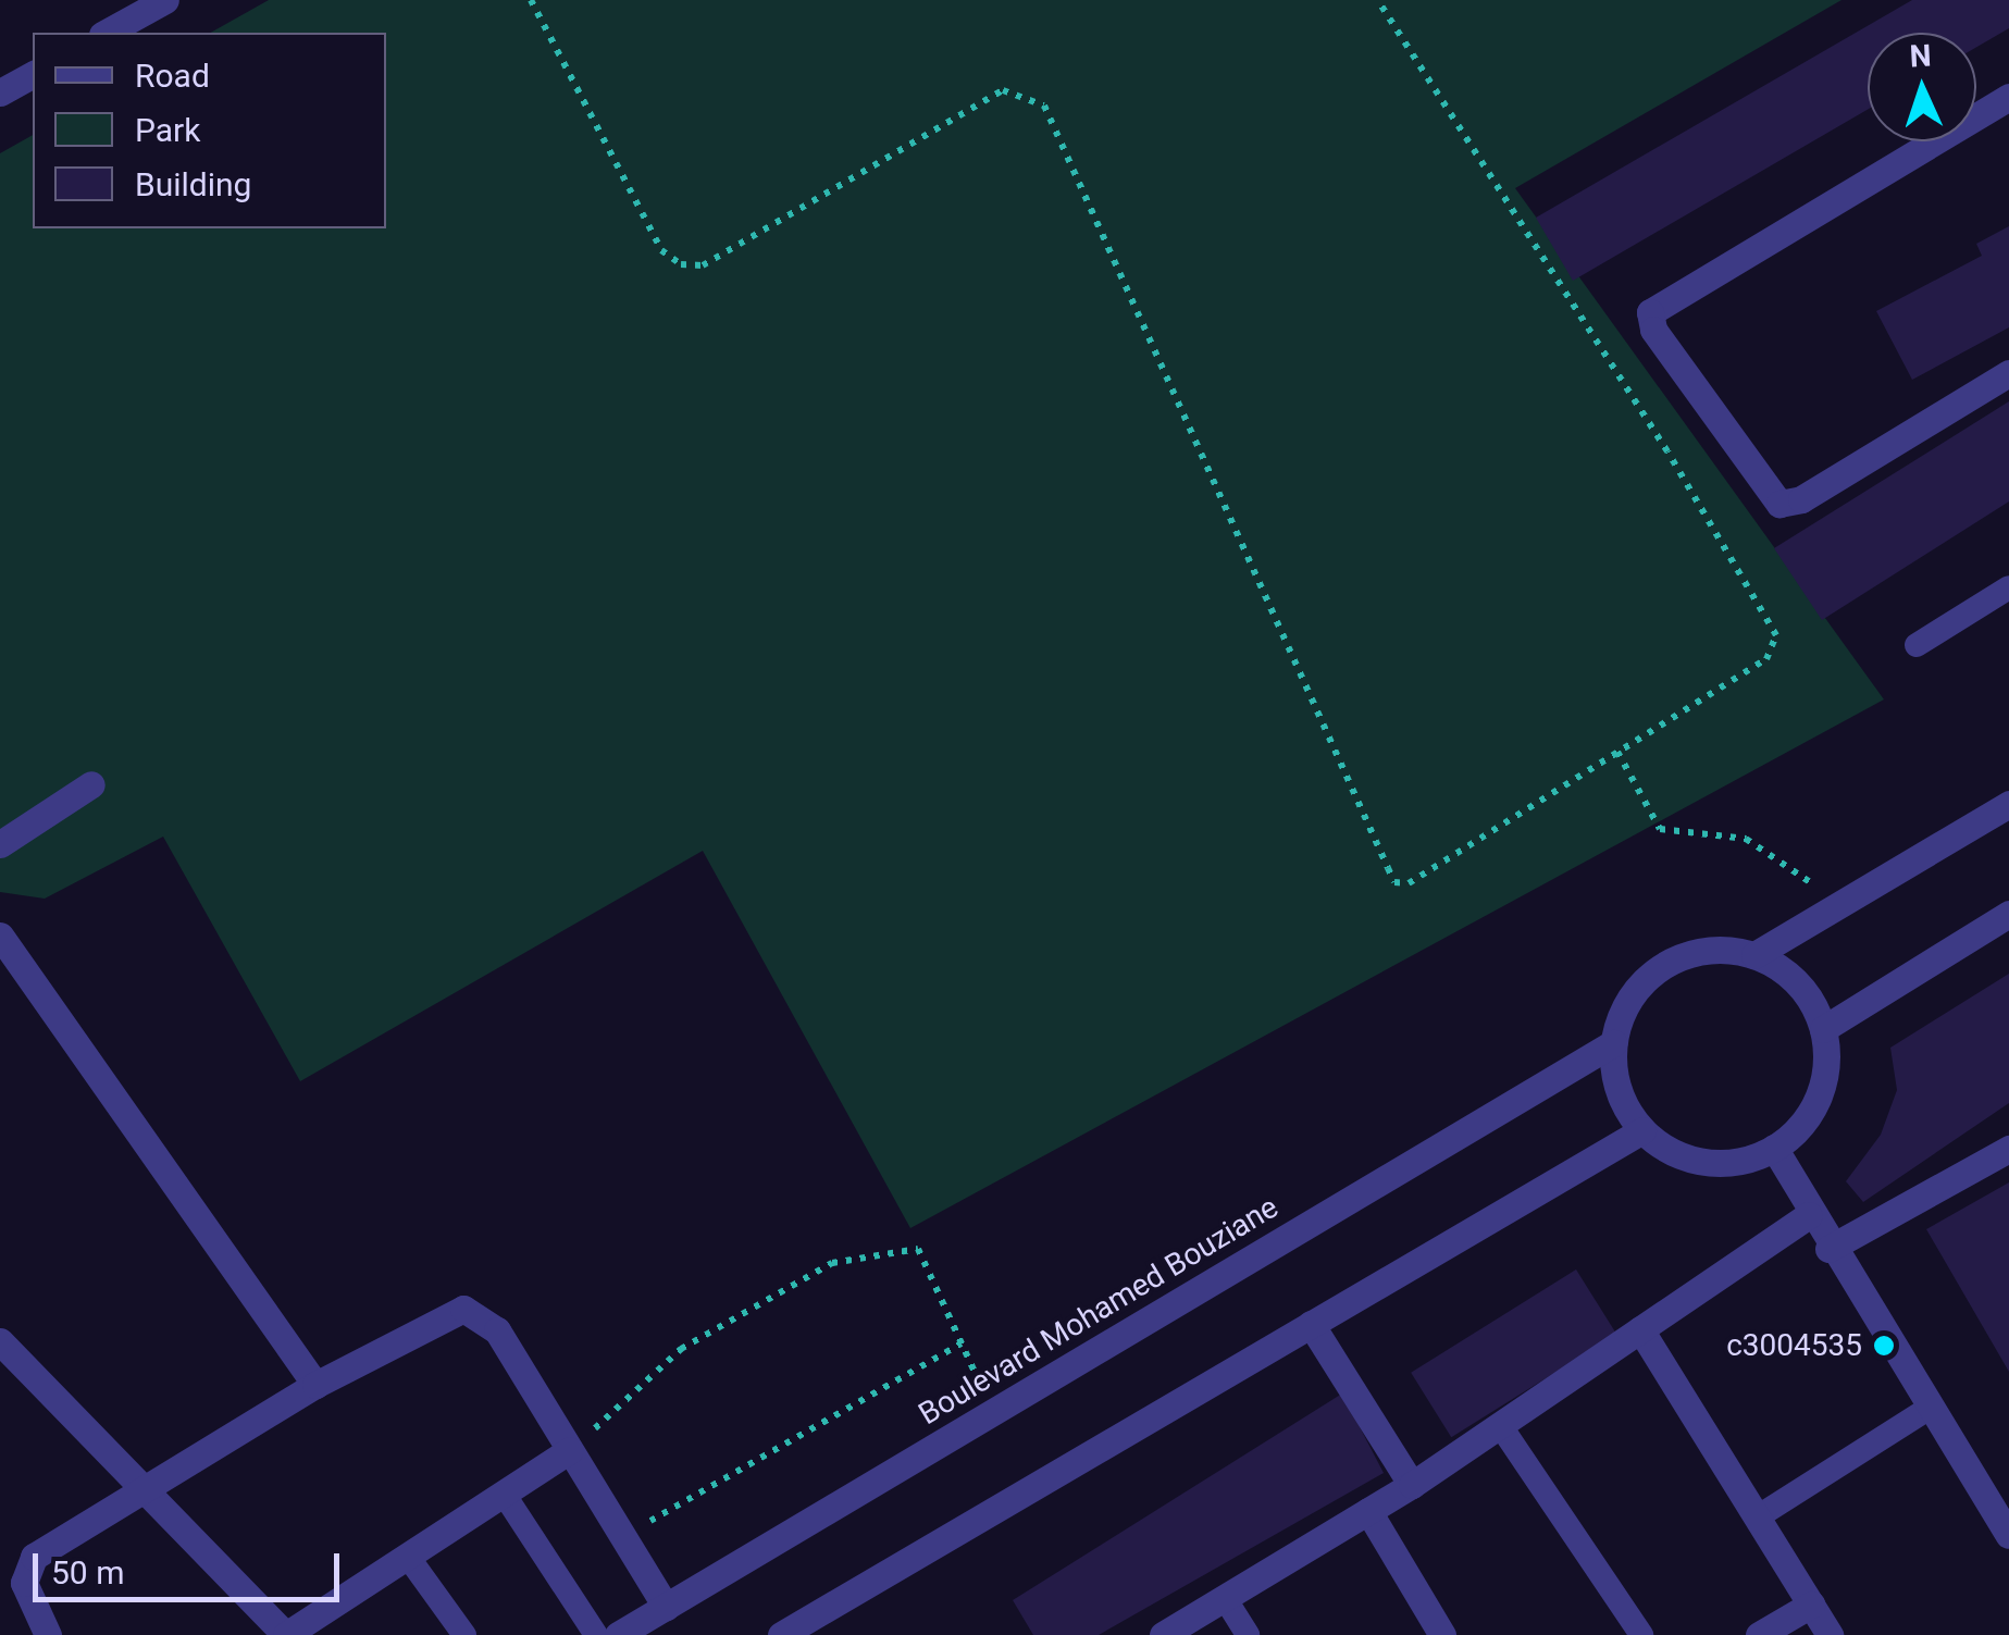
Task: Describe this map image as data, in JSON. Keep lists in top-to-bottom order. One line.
{"streets":{"street":["Boulevard Mohamed Bouziane"]},"places":["c3004535"],"legend":["Road","Park","Building"],"scale_bar":"50 m","north":"top"}
